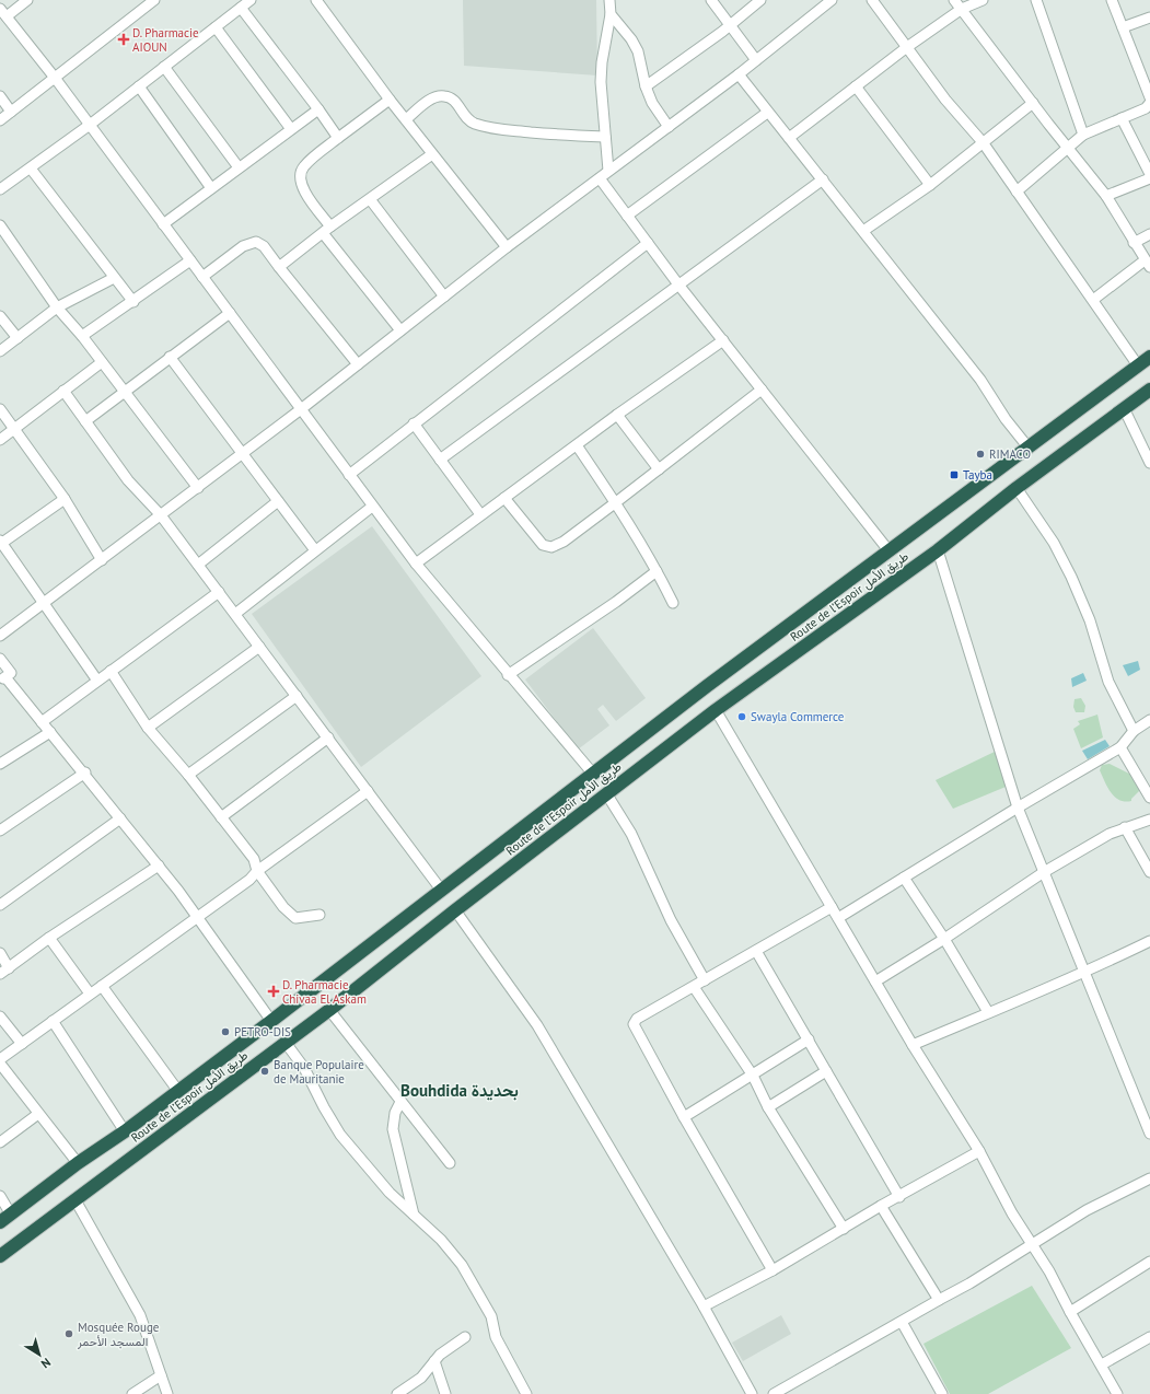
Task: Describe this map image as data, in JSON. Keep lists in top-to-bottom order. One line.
{"streets":{"highway":["Route de l’Espoir طريق الأمل"]},"districts":["Bouhdida بحديدة"],"places":{"health":["D. Pharmacie AIOUN","D. Pharmacie Chivaa El Askam"],"other":["RIMACO","Swayla Commerce","PETRO-DIS","Banque Populaire de Mauritanie","Mosquée Rouge المسجد الأحمر"],"transit":["Tayba"]},"north":"bottom right"}
